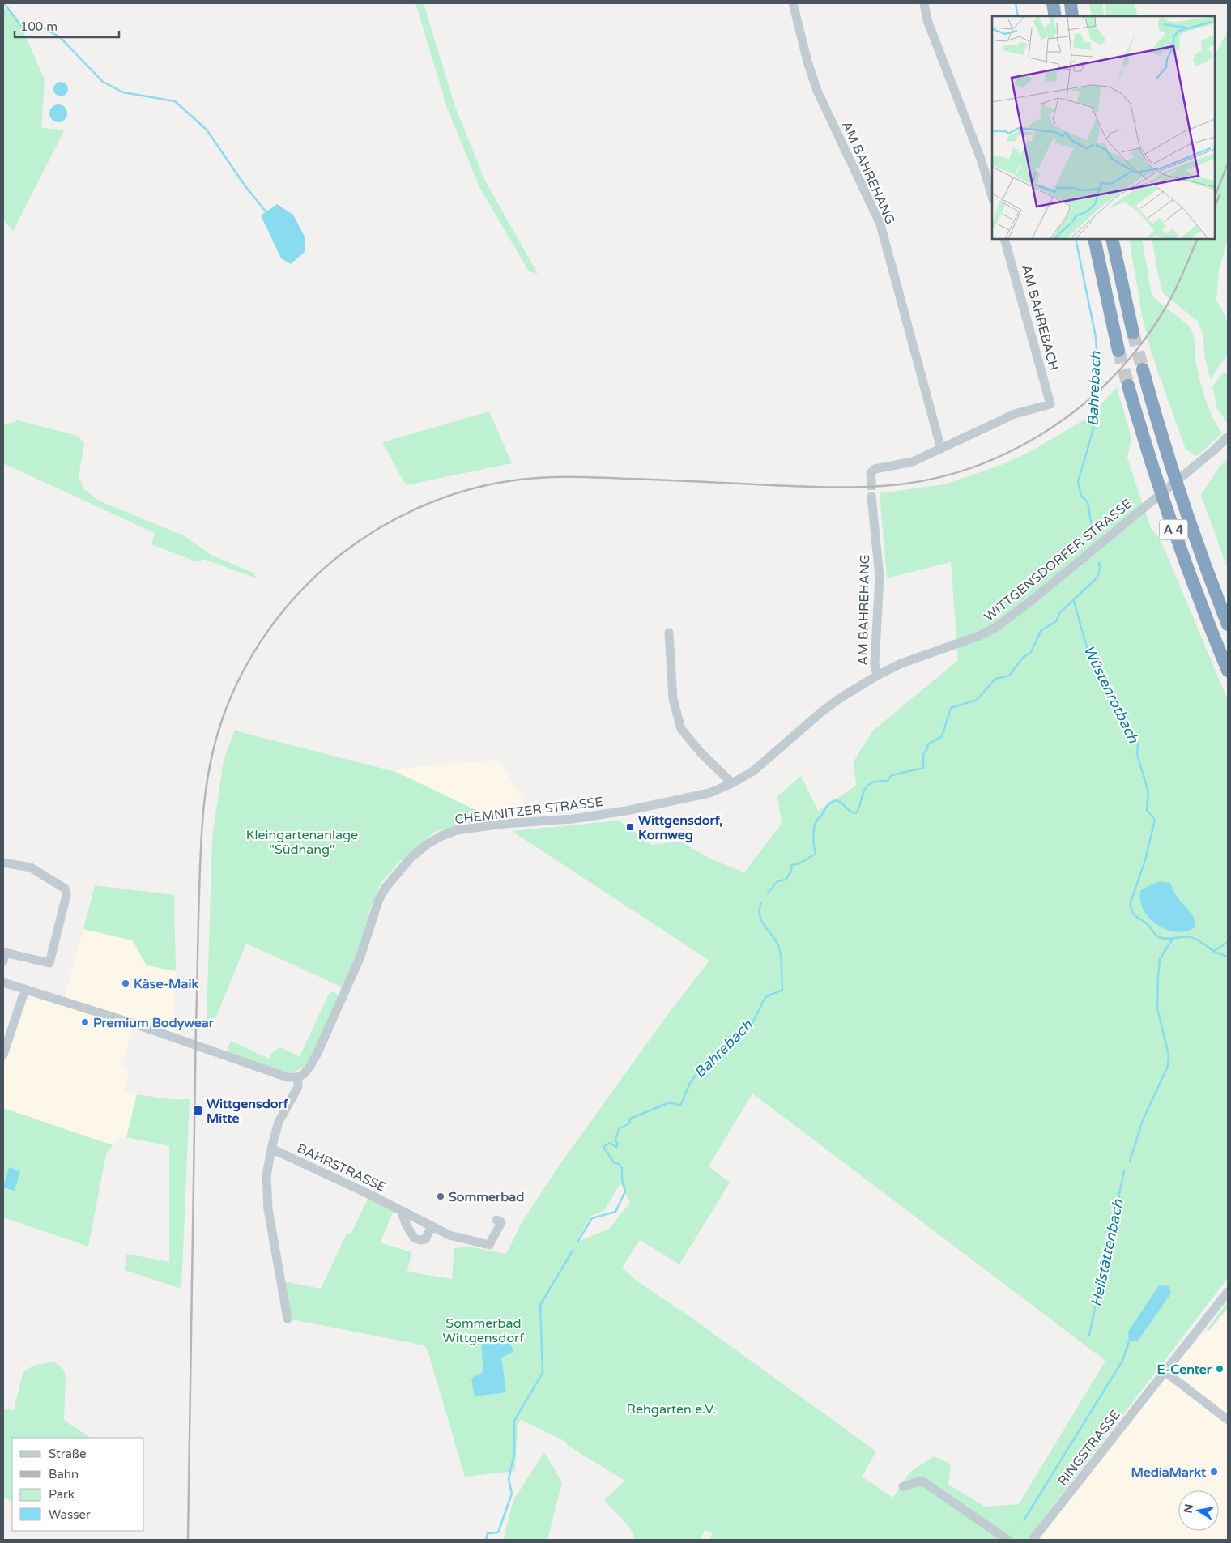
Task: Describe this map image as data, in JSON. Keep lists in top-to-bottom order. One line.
{"streets":{"highway":["A 4"],"street":["AM BAHREHANG","AM BAHREBACH","WITTGENSDORFER STRASSE","CHEMNITZER STRASSE","BAHRSTRASSE","RINGSTRASSE"]},"crossings":[["AM BAHREHANG","AM BAHREBACH"],["AM BAHREHANG","WITTGENSDORFER STRASSE"],["WITTGENSDORFER STRASSE","CHEMNITZER STRASSE"]],"water":["Bahrebach","Wüstenrotbach","Heilstättenbach"],"parks":["Kleingartenanlage \"Südhang\"","Sommerbad Wittgensdorf","Rehgarten e.V."],"places":{"transit":["Wittgensdorf, Kornweg","Wittgensdorf Mitte"],"other":["Käse-Maik","Premium Bodywear","Sommerbad","E-Center","MediaMarkt"]},"legend":["Straße","Bahn","Park","Wasser"],"scale_bar":"100 m","north":"left"}
